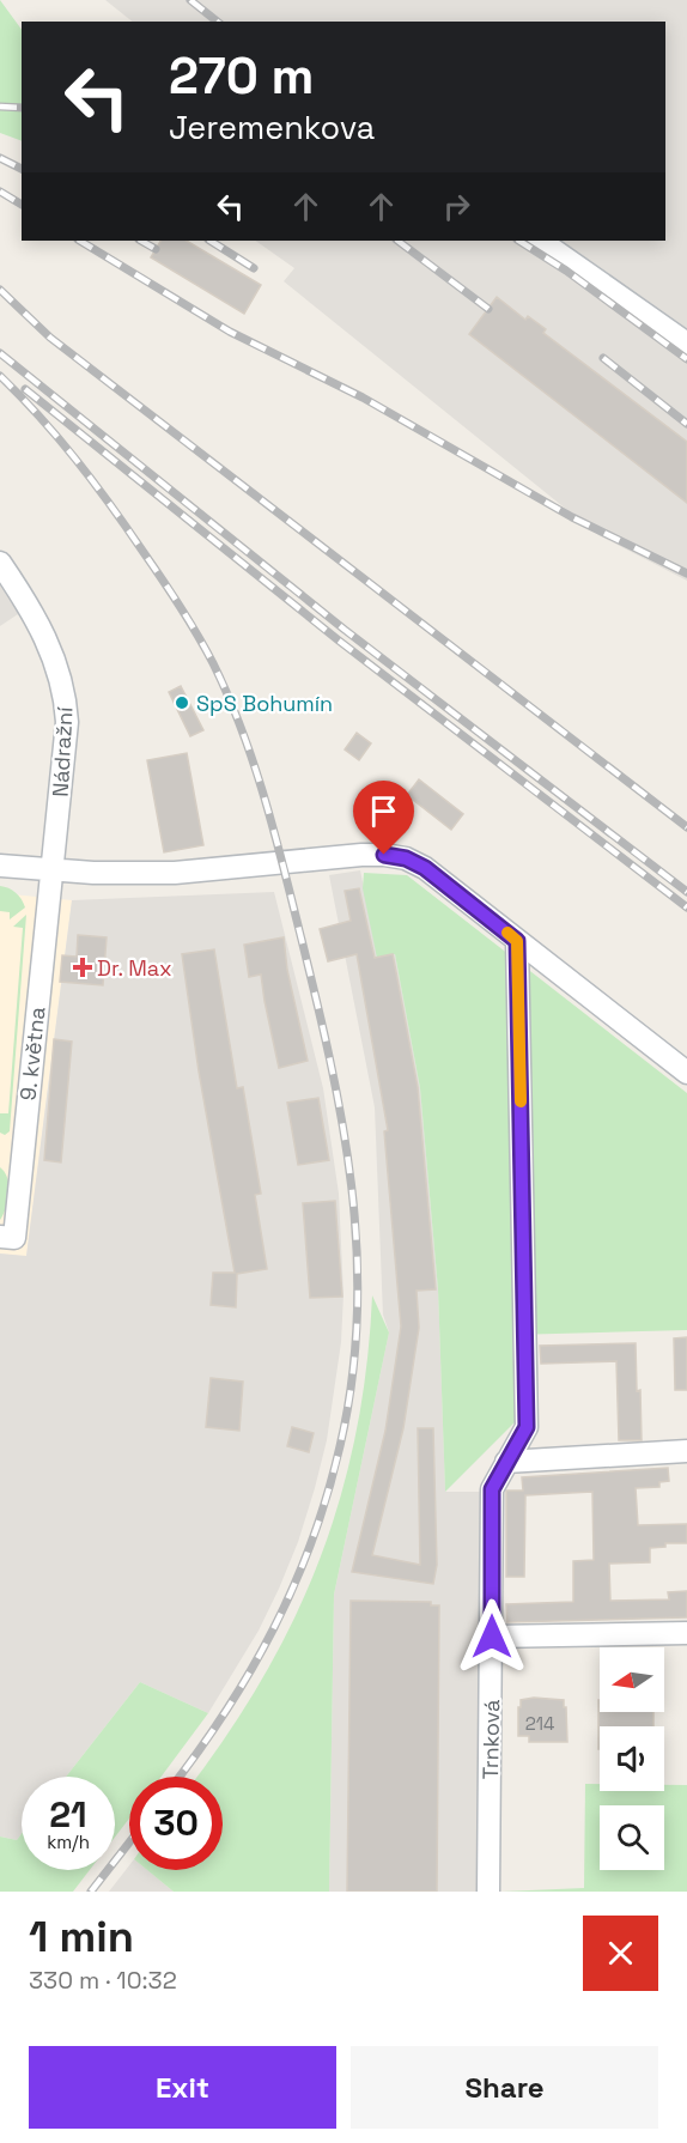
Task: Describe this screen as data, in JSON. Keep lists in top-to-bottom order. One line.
{"streets":{"street":["Nádražní","9. května","Trnková"]},"crossings":[["Nádražní","9. května"]],"places":{"other":["SpS Bohumín"],"health":["Dr. Max"]},"house_numbers":["214"],"north":"left","page":{"turn":["270 m","Jeremenkova"],"speed":"21 km/h","limit":"30","heading":["1 min","330 m · 10:32"],"buttons":["Exit","Share"]}}
